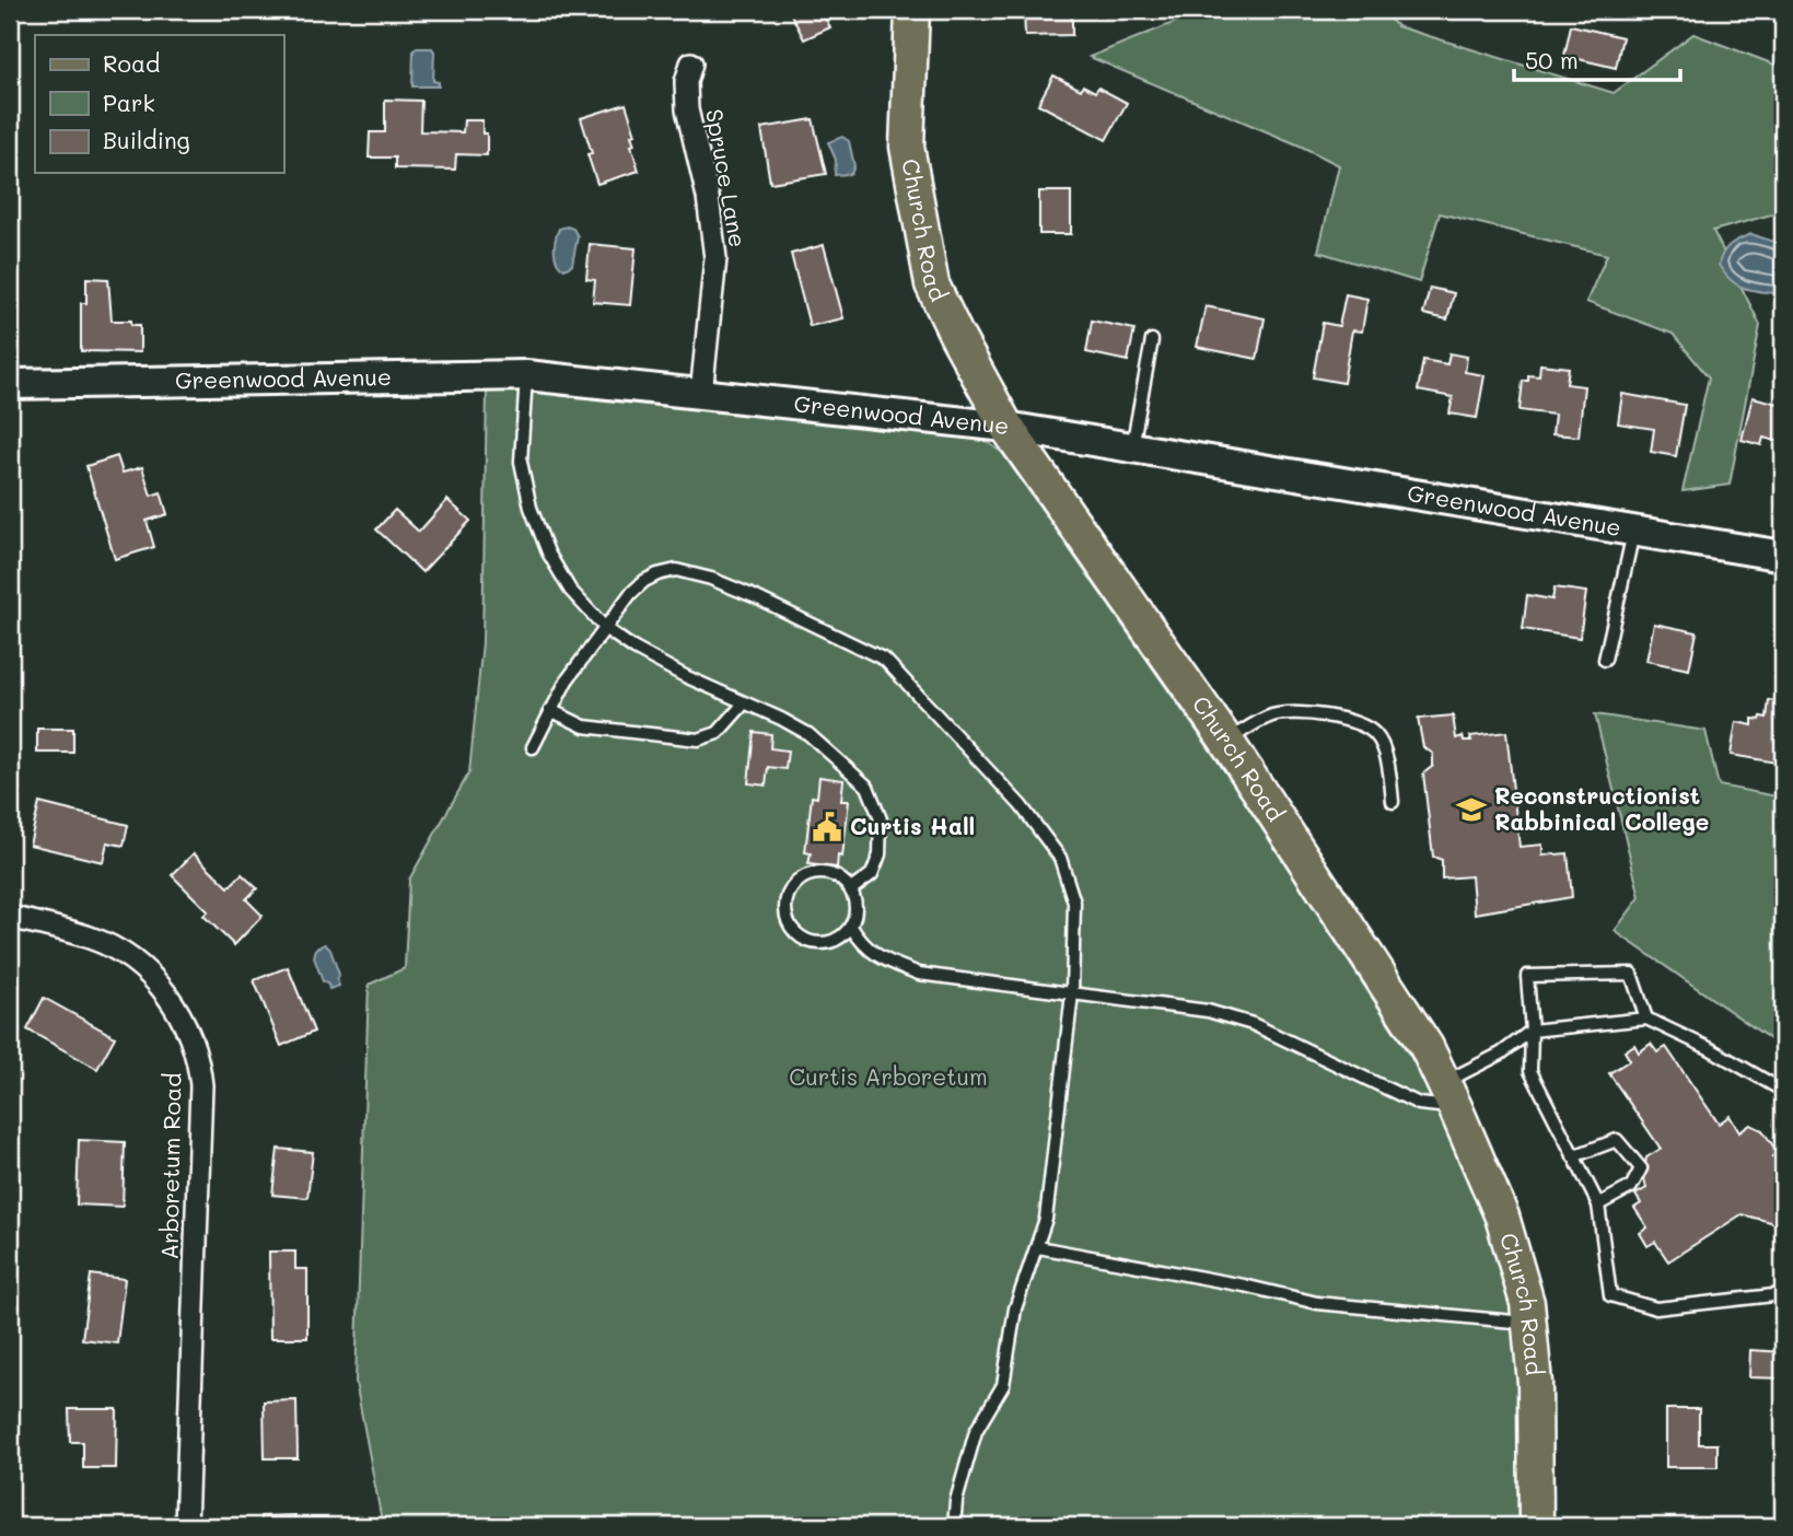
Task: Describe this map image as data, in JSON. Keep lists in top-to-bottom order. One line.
{"streets":{"main road":["Church Road","Greenwood Avenue"],"street":["Spruce Lane","Arboretum Road"]},"crossings":[["Spruce Lane","Greenwood Avenue"],["Church Road","Greenwood Avenue"]],"parks":["Curtis Arboretum"],"places":{"school or university":["Reconstructionist Rabbinical College"],"public building":["Curtis Hall"]},"legend":["Road","Park","Building"],"scale_bar":"50 m"}
